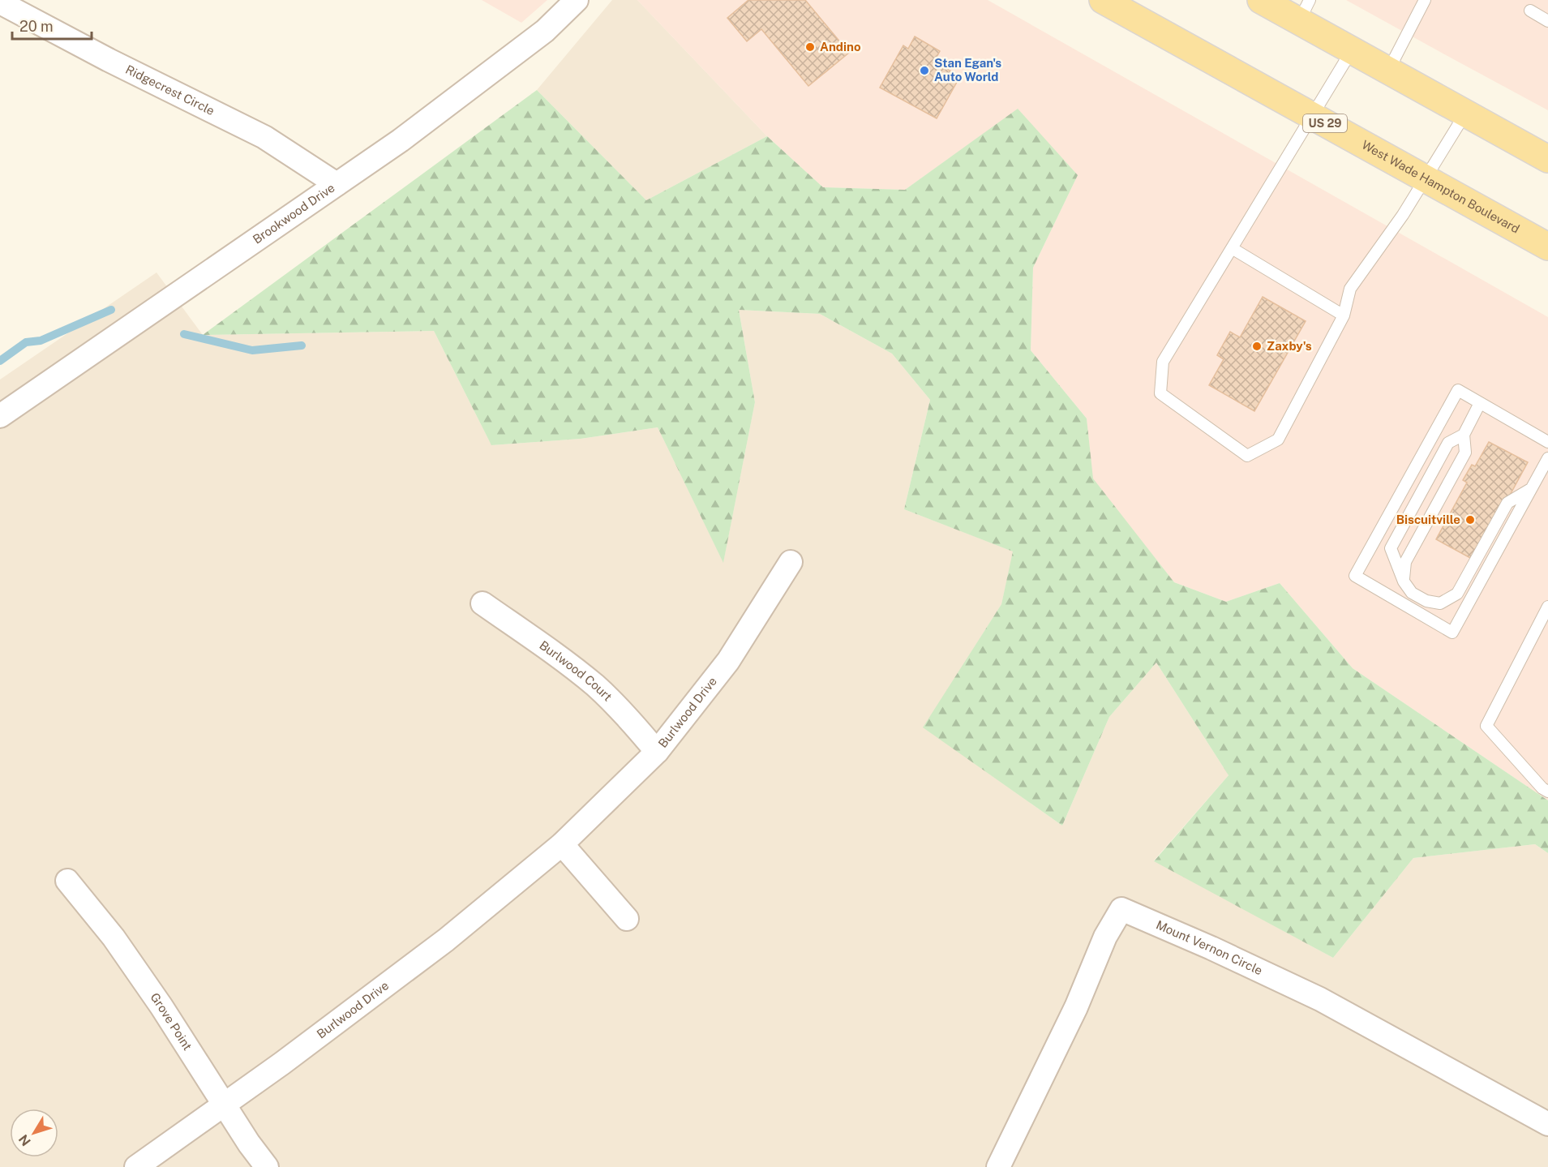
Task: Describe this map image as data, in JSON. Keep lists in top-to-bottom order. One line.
{"streets":{"main road":["US 29","West Wade Hampton Boulevard"],"street":["Ridgecrest Circle","Brookwood Drive","Burlwood Court","Burlwood Drive","Mount Vernon Circle","Grove Point"]},"crossings":[["Ridgecrest Circle","Brookwood Drive"],["Burlwood Court","Burlwood Drive"],["Burlwood Drive","Grove Point"]],"places":["Andino","Stan Egan's Auto World","Zaxby's","Biscuitville"],"scale_bar":"20 m","north":"bottom left"}
